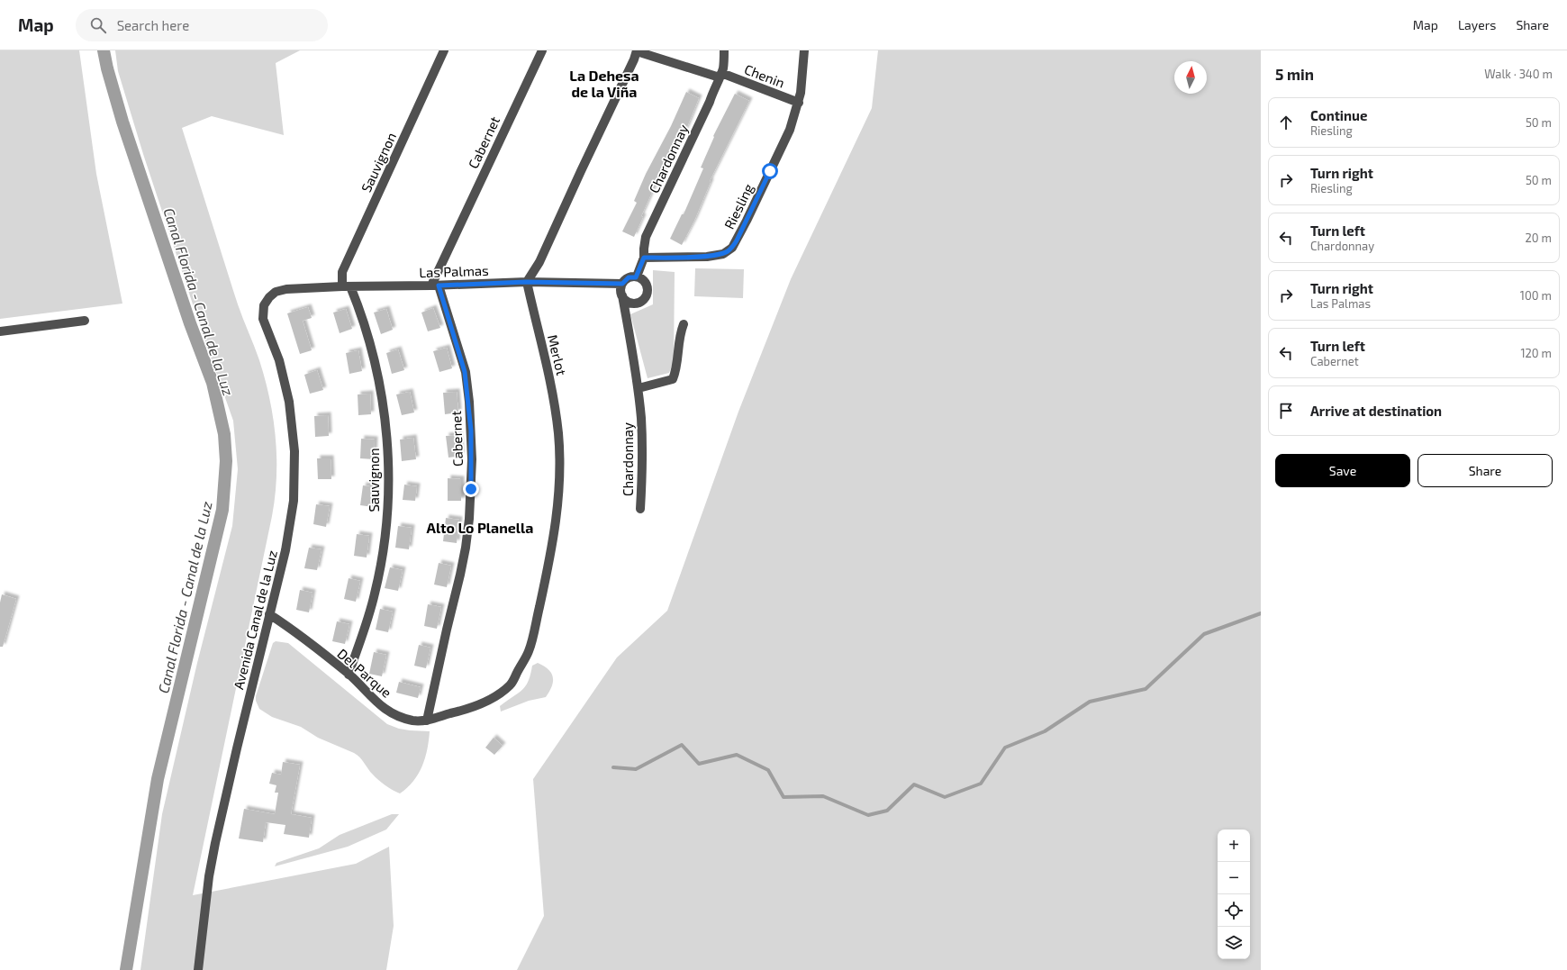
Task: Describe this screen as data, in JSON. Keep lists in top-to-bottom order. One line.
{"streets":{"street":["Chenin","Cabernet","Chardonnay","Sauvignon","Riesling","Las Palmas","Merlot","Avenida Canal de la Luz","Del Parque"]},"crossings":[["Chenin","Chardonnay"],["Chenin","Riesling"],["Cabernet","Las Palmas"],["Cabernet","Del Parque"],["Chardonnay","Riesling"],["Chardonnay","Las Palmas"],["Sauvignon","Las Palmas"],["Sauvignon","Del Parque"],["Las Palmas","Merlot"],["Las Palmas","Avenida Canal de la Luz"],["Merlot","Del Parque"],["Avenida Canal de la Luz","Del Parque"]],"districts":["La Dehesa de la Viña","Alto Lo Planella"],"water":["Canal Florida - Canal de la Luz"],"north":"top","page":{"header":"Map","search":"Search here","nav":["Map","Layers","Share"],"heading":["5 min","Walk · 340 m"],"list":[["Continue","Riesling","50 m"],["Turn right","Riesling","50 m"],["Turn left","Chardonnay","20 m"],["Turn right","Las Palmas","100 m"],["Turn left","Cabernet","120 m"],"Arrive at destination"],"buttons":["Save","Share"],"map_buttons":["+","−"]}}
